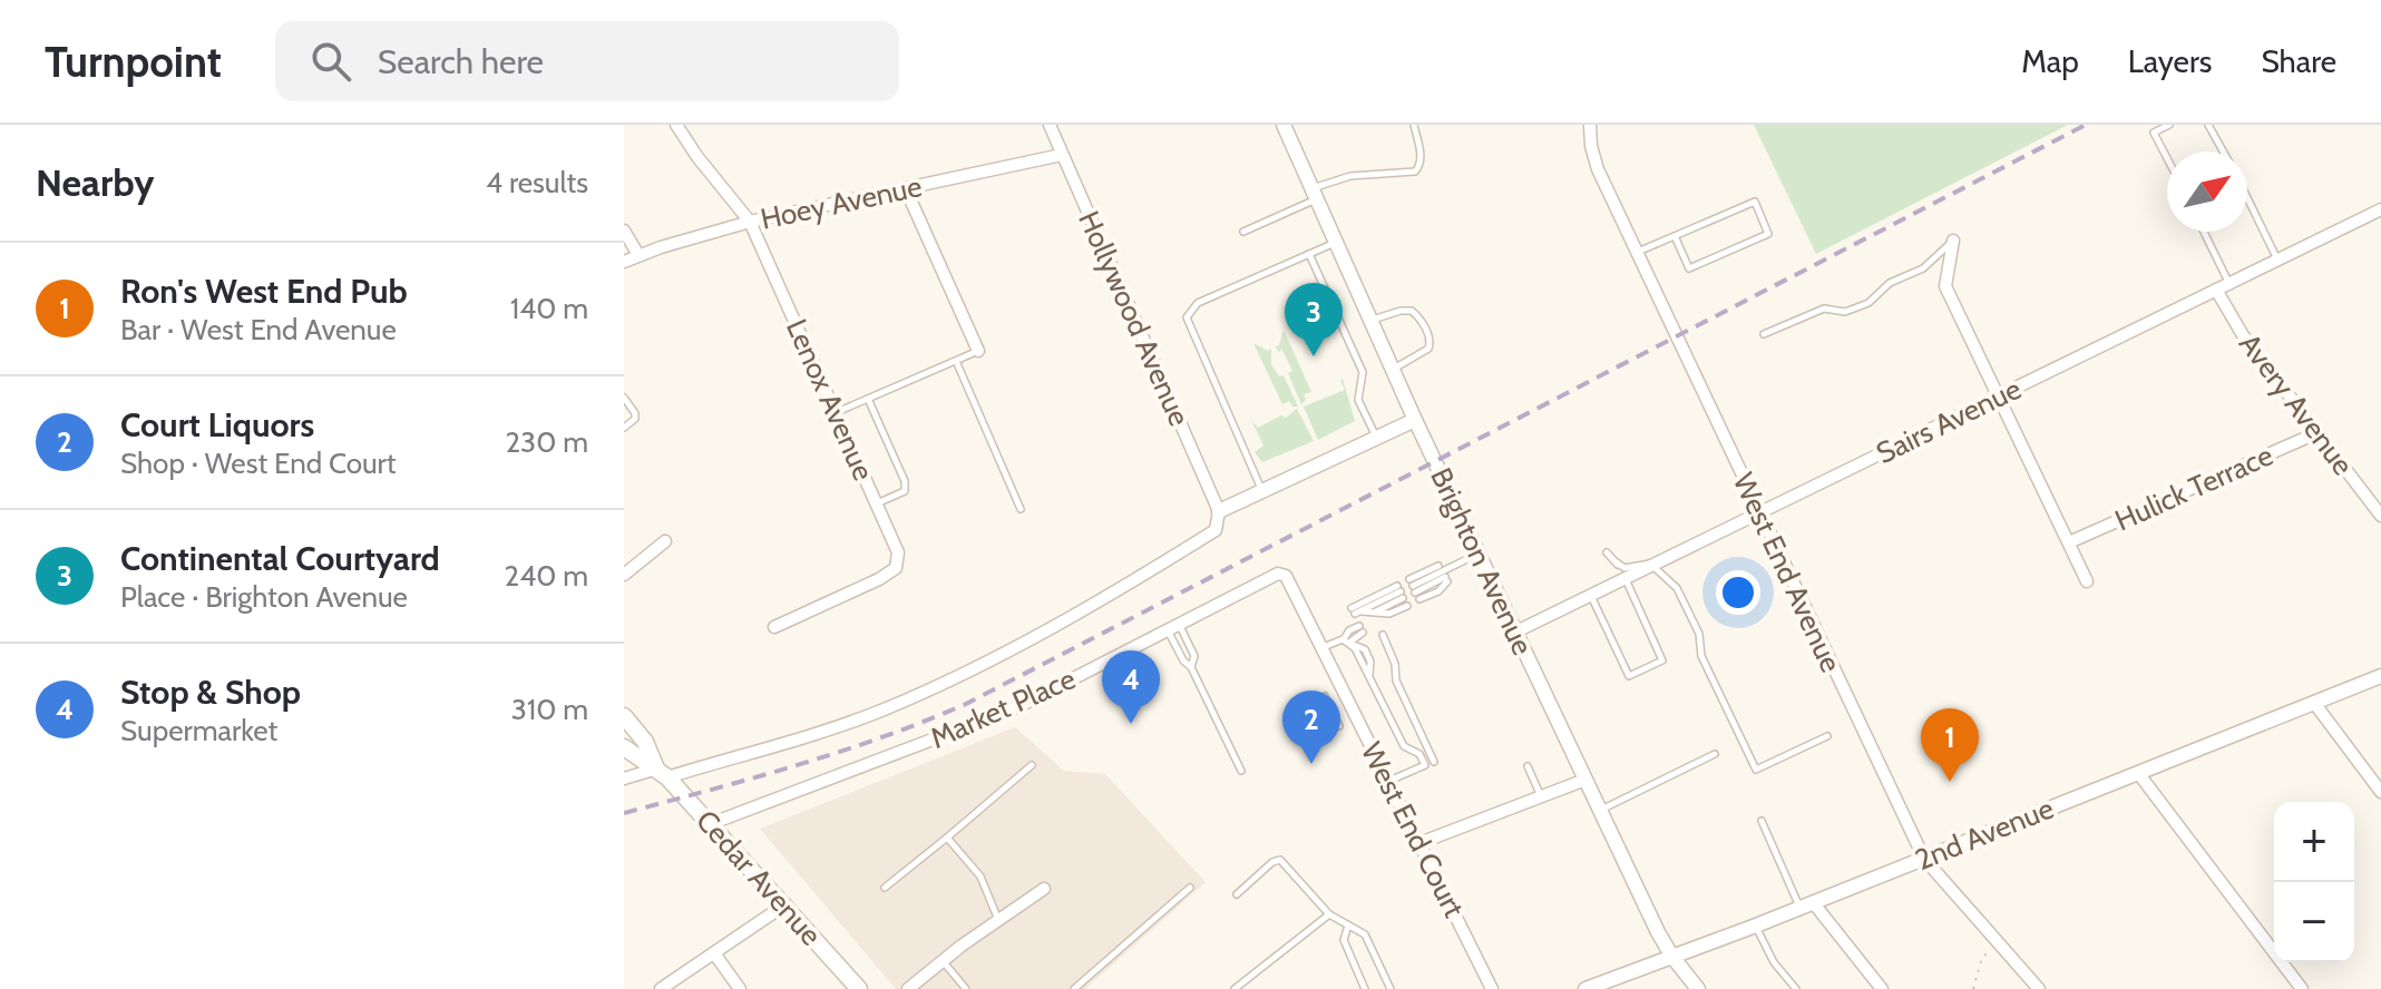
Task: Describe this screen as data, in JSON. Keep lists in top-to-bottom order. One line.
{"streets":{"main road":["Cedar Avenue"],"street":["Hoey Avenue","Hollywood Avenue","Lenox Avenue","Avery Avenue","Sairs Avenue","Hulick Terrace","Brighton Avenue","West End Avenue","Market Place","West End Court","2nd Avenue"]},"crossings":[["Hoey Avenue","Hollywood Avenue"],["Hoey Avenue","Lenox Avenue"],["Avery Avenue","Sairs Avenue"],["Avery Avenue","Hulick Terrace"],["Sairs Avenue","Brighton Avenue"],["Sairs Avenue","West End Avenue"],["Brighton Avenue","2nd Avenue"],["West End Avenue","2nd Avenue"],["Market Place","West End Court"],["Market Place","Cedar Avenue"]],"north":"top right","page":{"header":"Turnpoint","search":"Search here","nav":["Map","Layers","Share"],"heading":["Nearby","4 results"],"list":[{"mark":"1","name":"Ron's West End Pub","note":"Bar · West End Avenue","value":"140 m"},{"mark":"2","name":"Court Liquors","note":"Shop · West End Court","value":"230 m"},{"mark":"3","name":"Continental Courtyard","note":"Place · Brighton Avenue","value":"240 m"},{"mark":"4","name":"Stop & Shop","note":"Supermarket","value":"310 m"}],"pins":["3","4","2","1"],"map_buttons":["+","−"]}}
